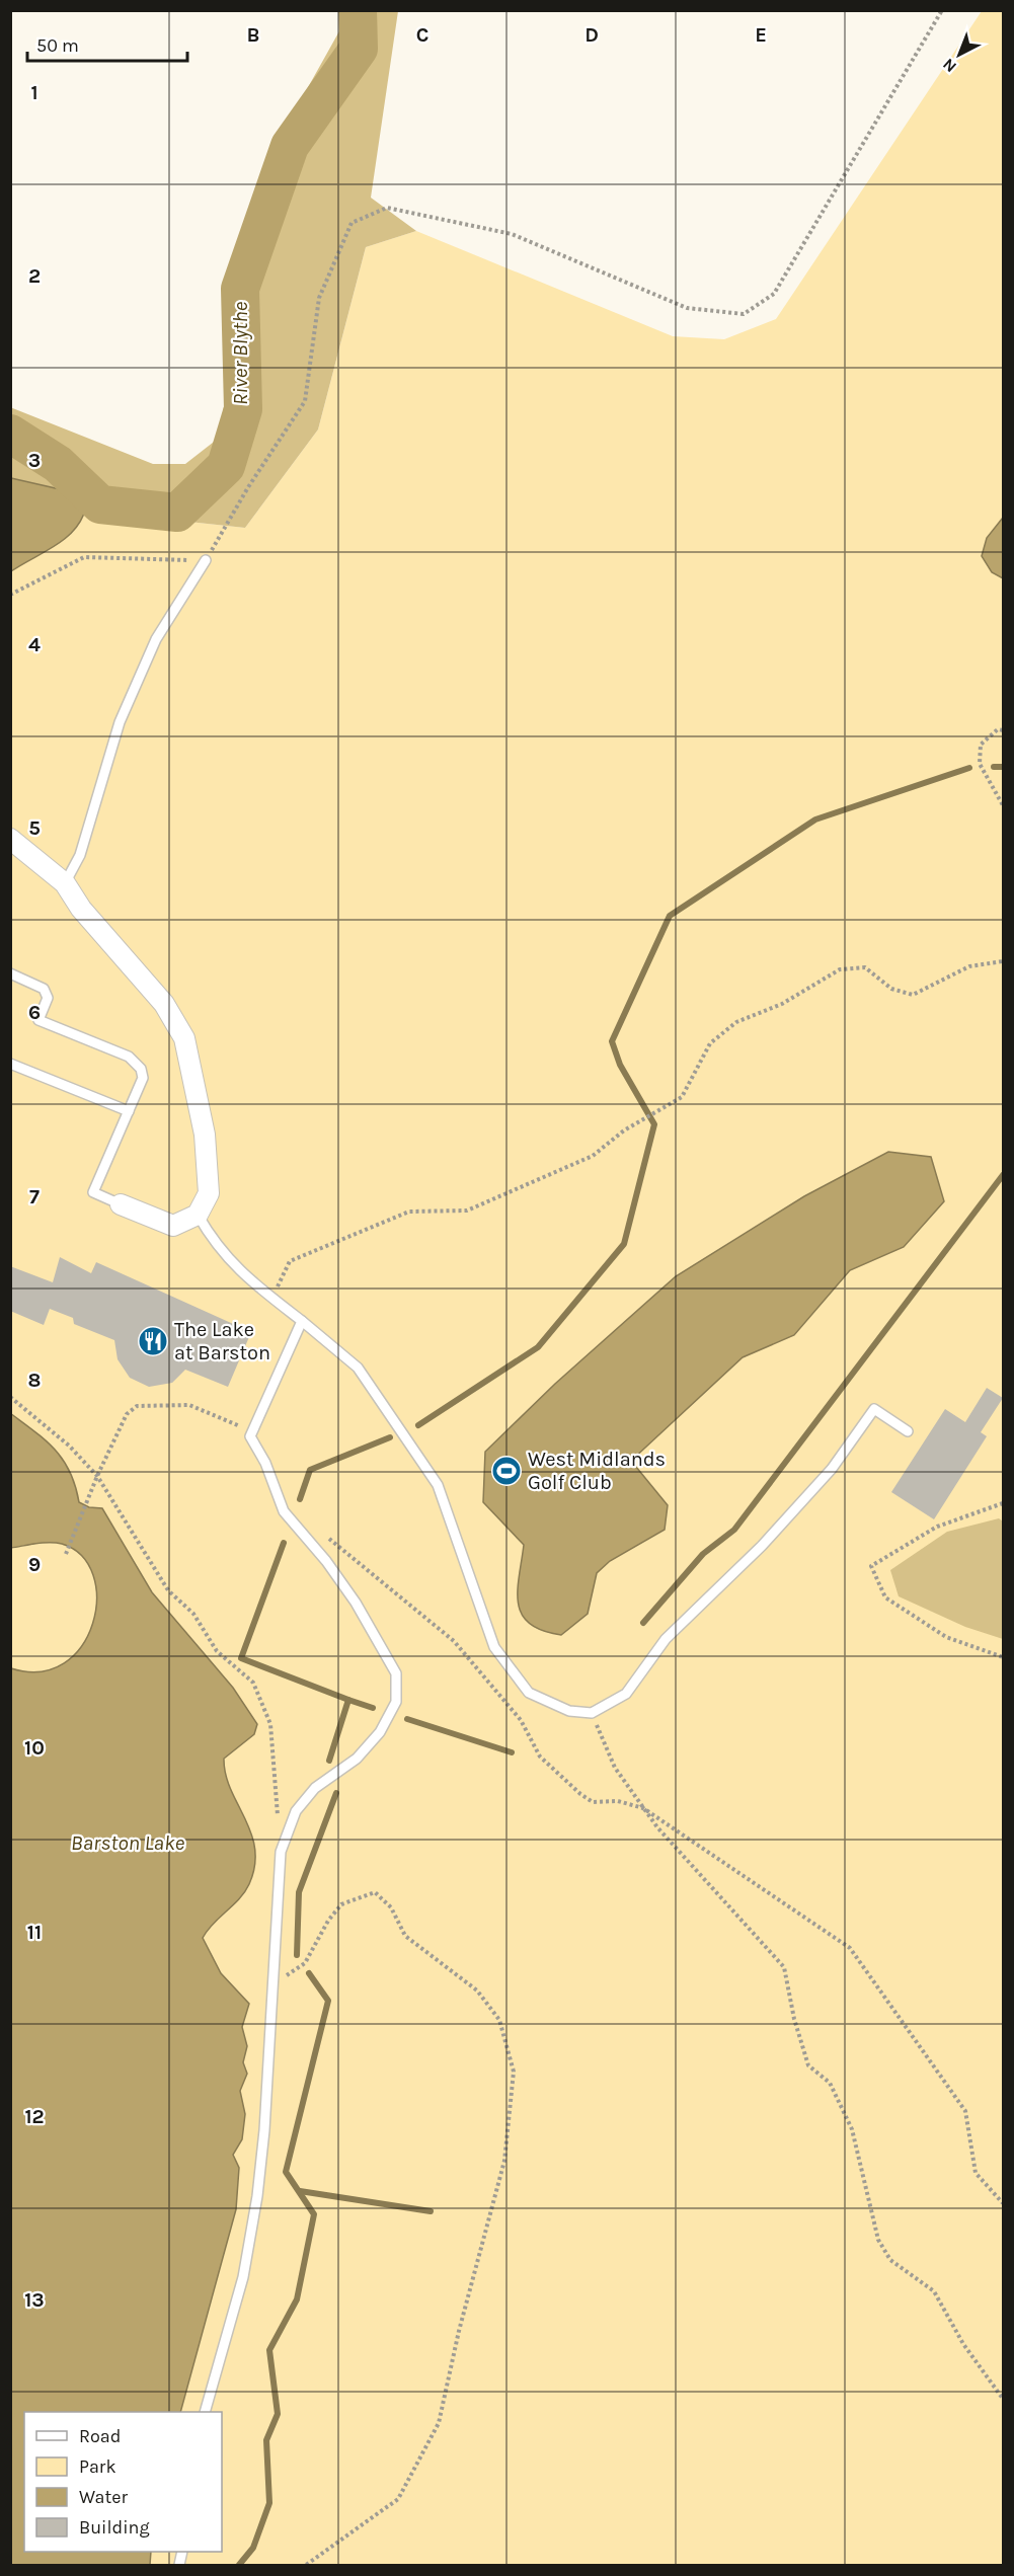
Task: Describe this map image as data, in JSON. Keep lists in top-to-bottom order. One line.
{"water":["River Blythe","Barston Lake"],"places":{"restaurant":["The Lake at Barston"],"sports":["West Midlands Golf Club"]},"legend":["Road","Park","Water","Building"],"scale_bar":"50 m","north":"bottom left","grid":{"columns":["B","C","D","E"],"rows":["1","2","3","4","5","6","7","8","9","10","11","12","13"]}}
